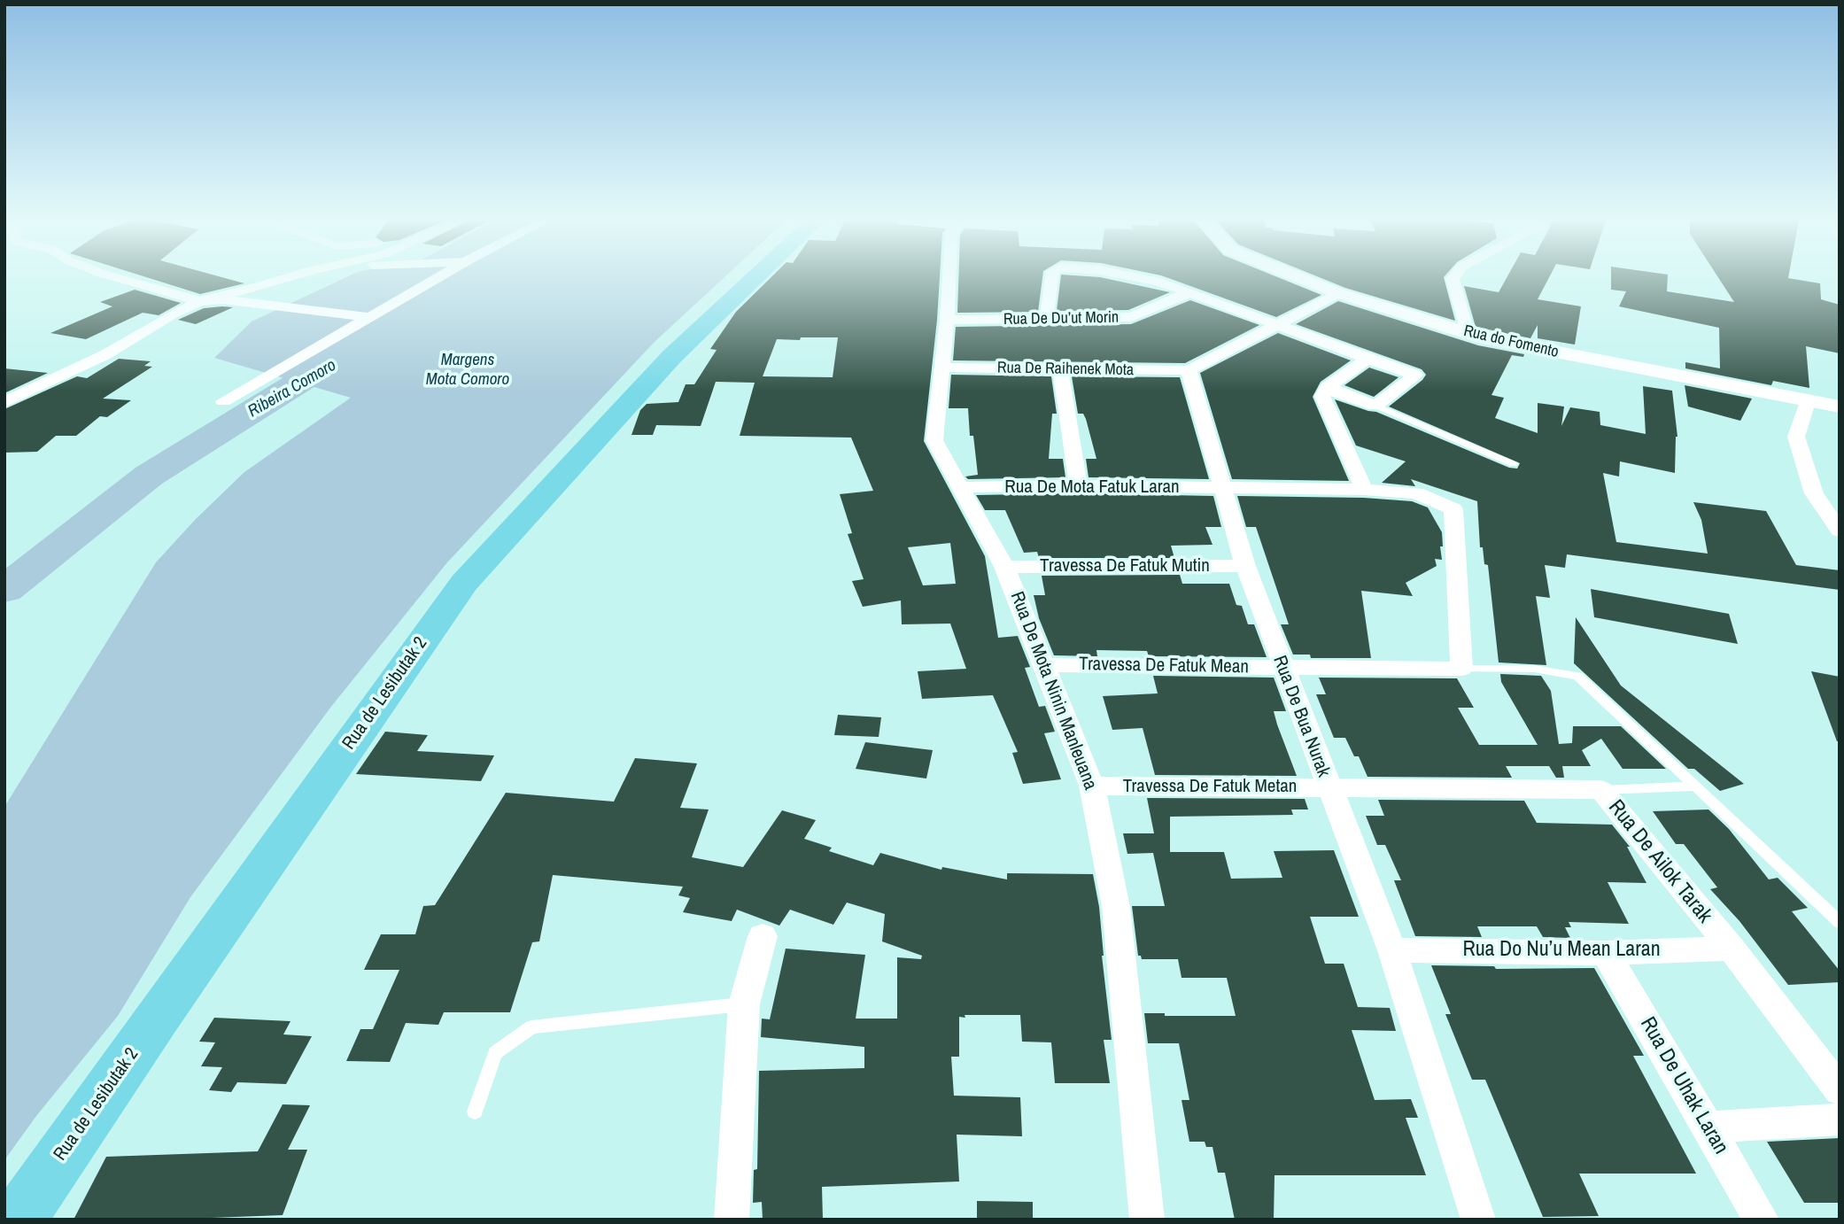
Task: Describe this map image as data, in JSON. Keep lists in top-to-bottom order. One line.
{"streets":{"main road":["Rua de Lesibutak 2"],"street":["Rua De Du’ut Morin","Rua do Fomento","Rua De Raihenek Mota","Rua De Mota Fatuk Laran","Travessa De Fatuk Mutin","Travessa De Fatuk Mean","Rua De Mota Ninin Manleuana","Rua De Bua Nurak","Travessa De Fatuk Metan","Rua De Ailok Tarak","Rua Do Nu’u Mean Laran","Rua De Uhak Laran"]},"crossings":[["Rua De Du’ut Morin","Rua De Mota Ninin Manleuana"],["Rua De Raihenek Mota","Rua De Mota Ninin Manleuana"],["Rua De Raihenek Mota","Rua De Bua Nurak"],["Rua De Mota Fatuk Laran","Travessa De Fatuk Mean"],["Rua De Mota Fatuk Laran","Rua De Mota Ninin Manleuana"],["Rua De Mota Fatuk Laran","Rua De Bua Nurak"],["Travessa De Fatuk Mutin","Rua De Mota Ninin Manleuana"],["Travessa De Fatuk Mutin","Rua De Bua Nurak"],["Travessa De Fatuk Mean","Rua De Mota Ninin Manleuana"],["Travessa De Fatuk Mean","Rua De Bua Nurak"],["Rua De Mota Ninin Manleuana","Travessa De Fatuk Metan"],["Rua De Bua Nurak","Travessa De Fatuk Metan"],["Rua De Bua Nurak","Rua De Ailok Tarak"],["Rua De Bua Nurak","Rua Do Nu’u Mean Laran"],["Travessa De Fatuk Metan","Rua De Ailok Tarak"],["Rua De Ailok Tarak","Rua Do Nu’u Mean Laran"],["Rua Do Nu’u Mean Laran","Rua De Uhak Laran"]],"water":["Margens Mota Comoro","Ribeira Comoro"]}
